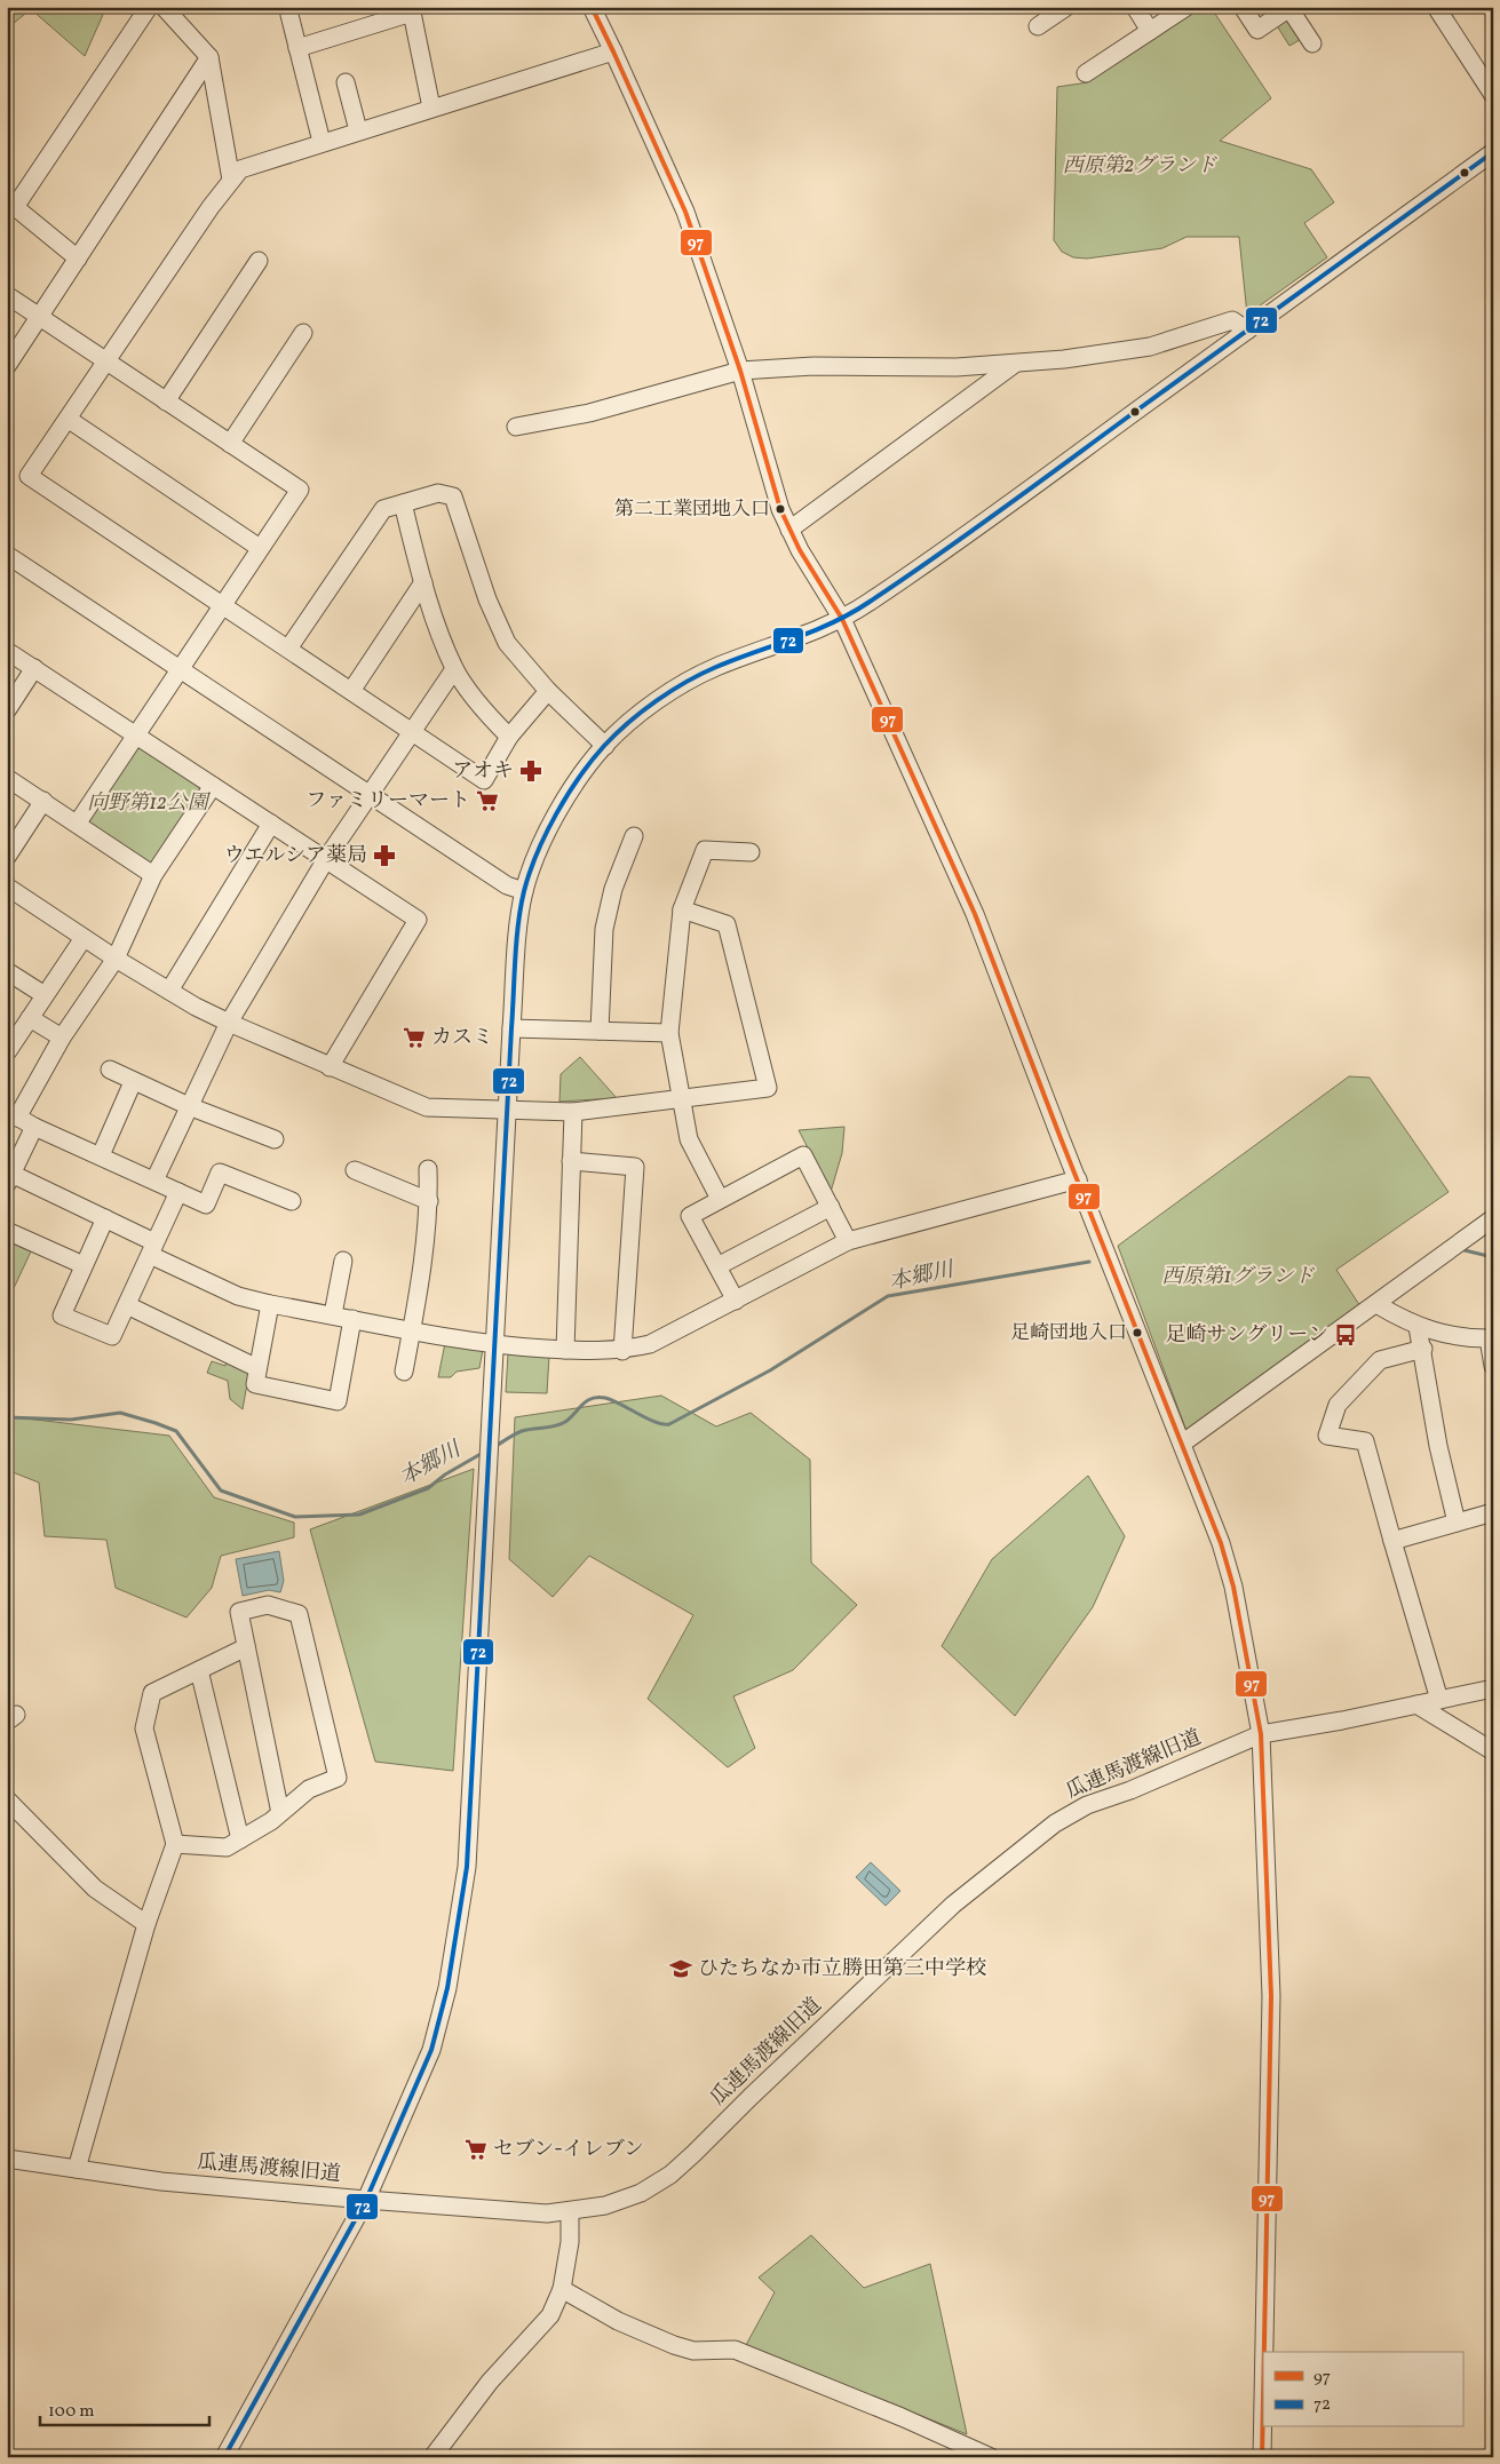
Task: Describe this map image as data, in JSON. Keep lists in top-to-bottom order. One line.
{"streets":{"street":["瓜連馬渡線旧道"]},"water":["本郷川"],"parks":["西原第2グランド","向野第12公園","西原第1グランド"],"places":{"other":["第二工業団地入口","足崎団地入口"],"pharmacy":["アオキ","ウエルシア薬局"],"supermarket":["ファミリーマート","カスミ","セブン-イレブン"],"bus stop":["足崎サングリーン"],"school or university":["ひたちなか市立勝田第三中学校"]},"lines":["transit line 97","transit line 72"],"legend":["97","72"],"scale_bar":"100 m"}
